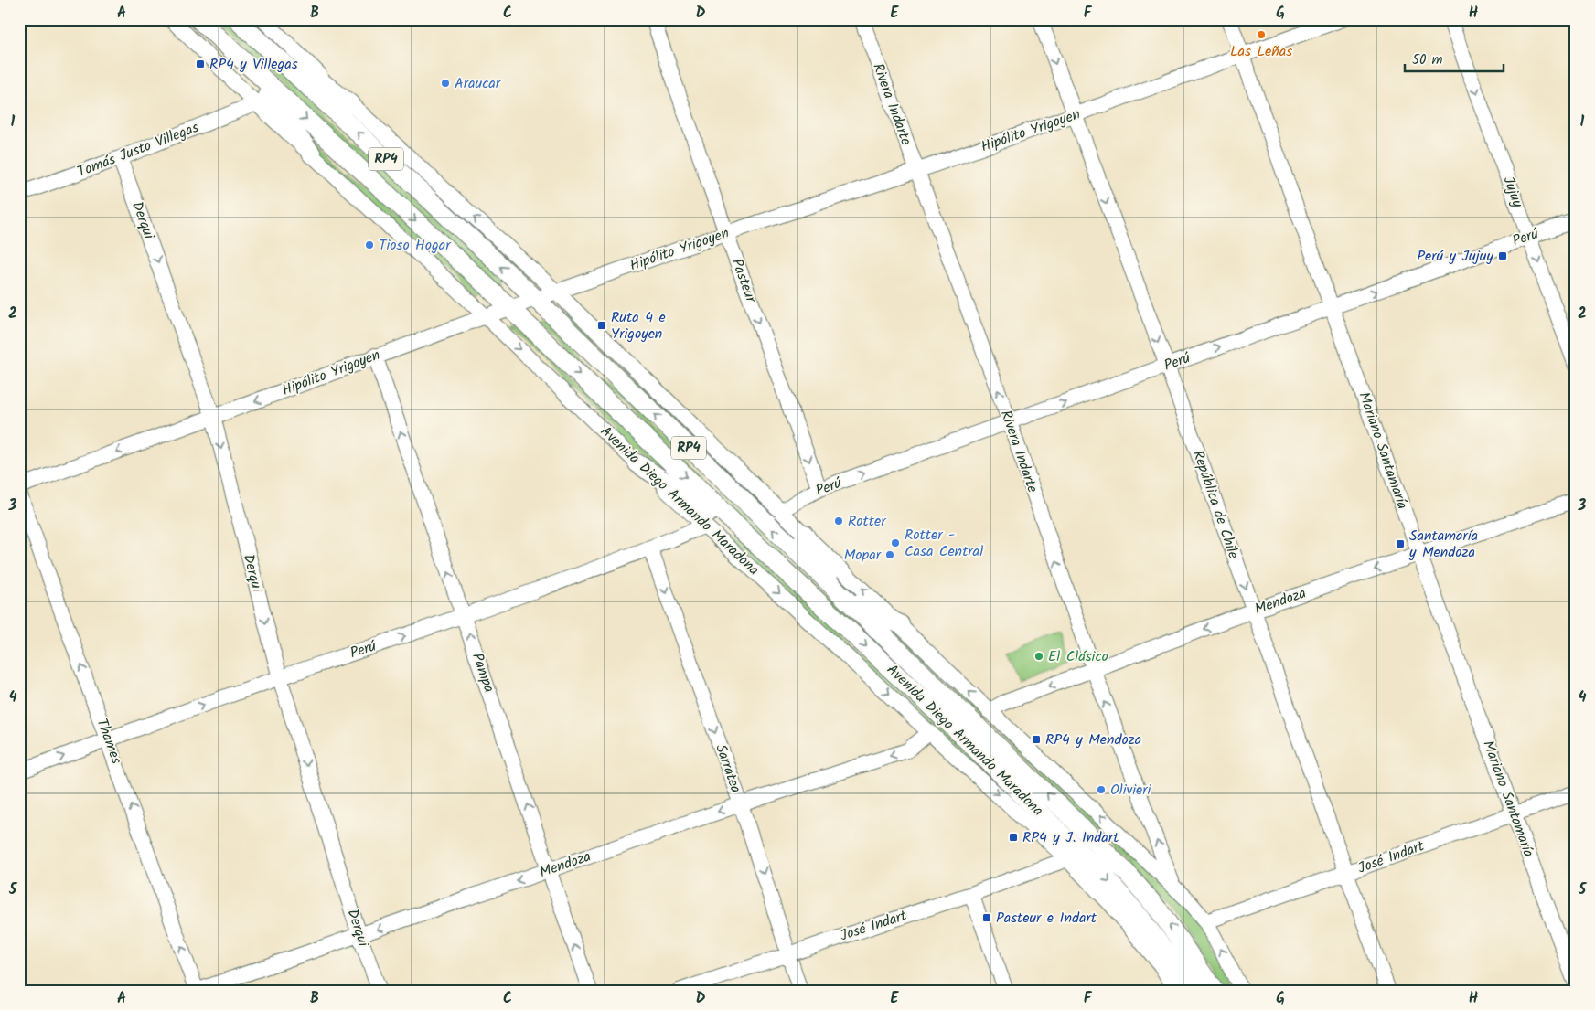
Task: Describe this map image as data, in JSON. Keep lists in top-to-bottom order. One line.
{"streets":{"main road":["RP4","Avenida Diego Armando Maradona"],"street":["Rivera Indarte","Hipólito Yrigoyen","Tomás Justo Villegas","Jujuy","Derqui","Perú","Pasteur","Mariano Santamaría","República de Chile","Mendoza","Pampa","Thames","Sarratea","José Indart"]},"crossings":[["Rivera Indarte","Hipólito Yrigoyen"],["Rivera Indarte","Perú"],["Rivera Indarte","Mendoza"],["Hipólito Yrigoyen","Derqui"],["Hipólito Yrigoyen","Pasteur"],["Hipólito Yrigoyen","Mariano Santamaría"],["Hipólito Yrigoyen","Avenida Diego Armando Maradona"],["Hipólito Yrigoyen","República de Chile"],["Hipólito Yrigoyen","Pampa"],["Tomás Justo Villegas","Derqui"],["Tomás Justo Villegas","Avenida Diego Armando Maradona"],["Jujuy","Perú"],["Derqui","Perú"],["Derqui","Mendoza"],["Perú","Pasteur"],["Perú","Mariano Santamaría"],["Perú","Avenida Diego Armando Maradona"],["Perú","República de Chile"],["Perú","Pampa"],["Perú","Thames"],["Perú","Sarratea"],["Mariano Santamaría","Mendoza"],["Mariano Santamaría","José Indart"],["Avenida Diego Armando Maradona","Mendoza"],["Avenida Diego Armando Maradona","José Indart"],["República de Chile","Mendoza"],["República de Chile","José Indart"],["Mendoza","Pampa"],["Mendoza","Thames"],["Mendoza","Sarratea"],["Sarratea","José Indart"]],"one_way":["Rivera Indarte","Jujuy","Derqui","Perú","República de Chile","Mendoza","Pampa","Thames","Sarratea"],"places":{"other":["Las Leñas","Araucar","Tioso Hogar","Rotter","Rotter - Casa Central","Mopar","El Clásico","Olivieri"],"transit":["RP4 y Villegas","Perú y Jujuy","Ruta 4 e Yrigoyen","Santamaría y Mendoza","RP4 y Mendoza","RP4 y J. Indart","Pasteur e Indart"]},"scale_bar":"50 m","grid":{"columns":["A","B","C","D","E","F","G","H"],"rows":["1","2","3","4","5"]}}
